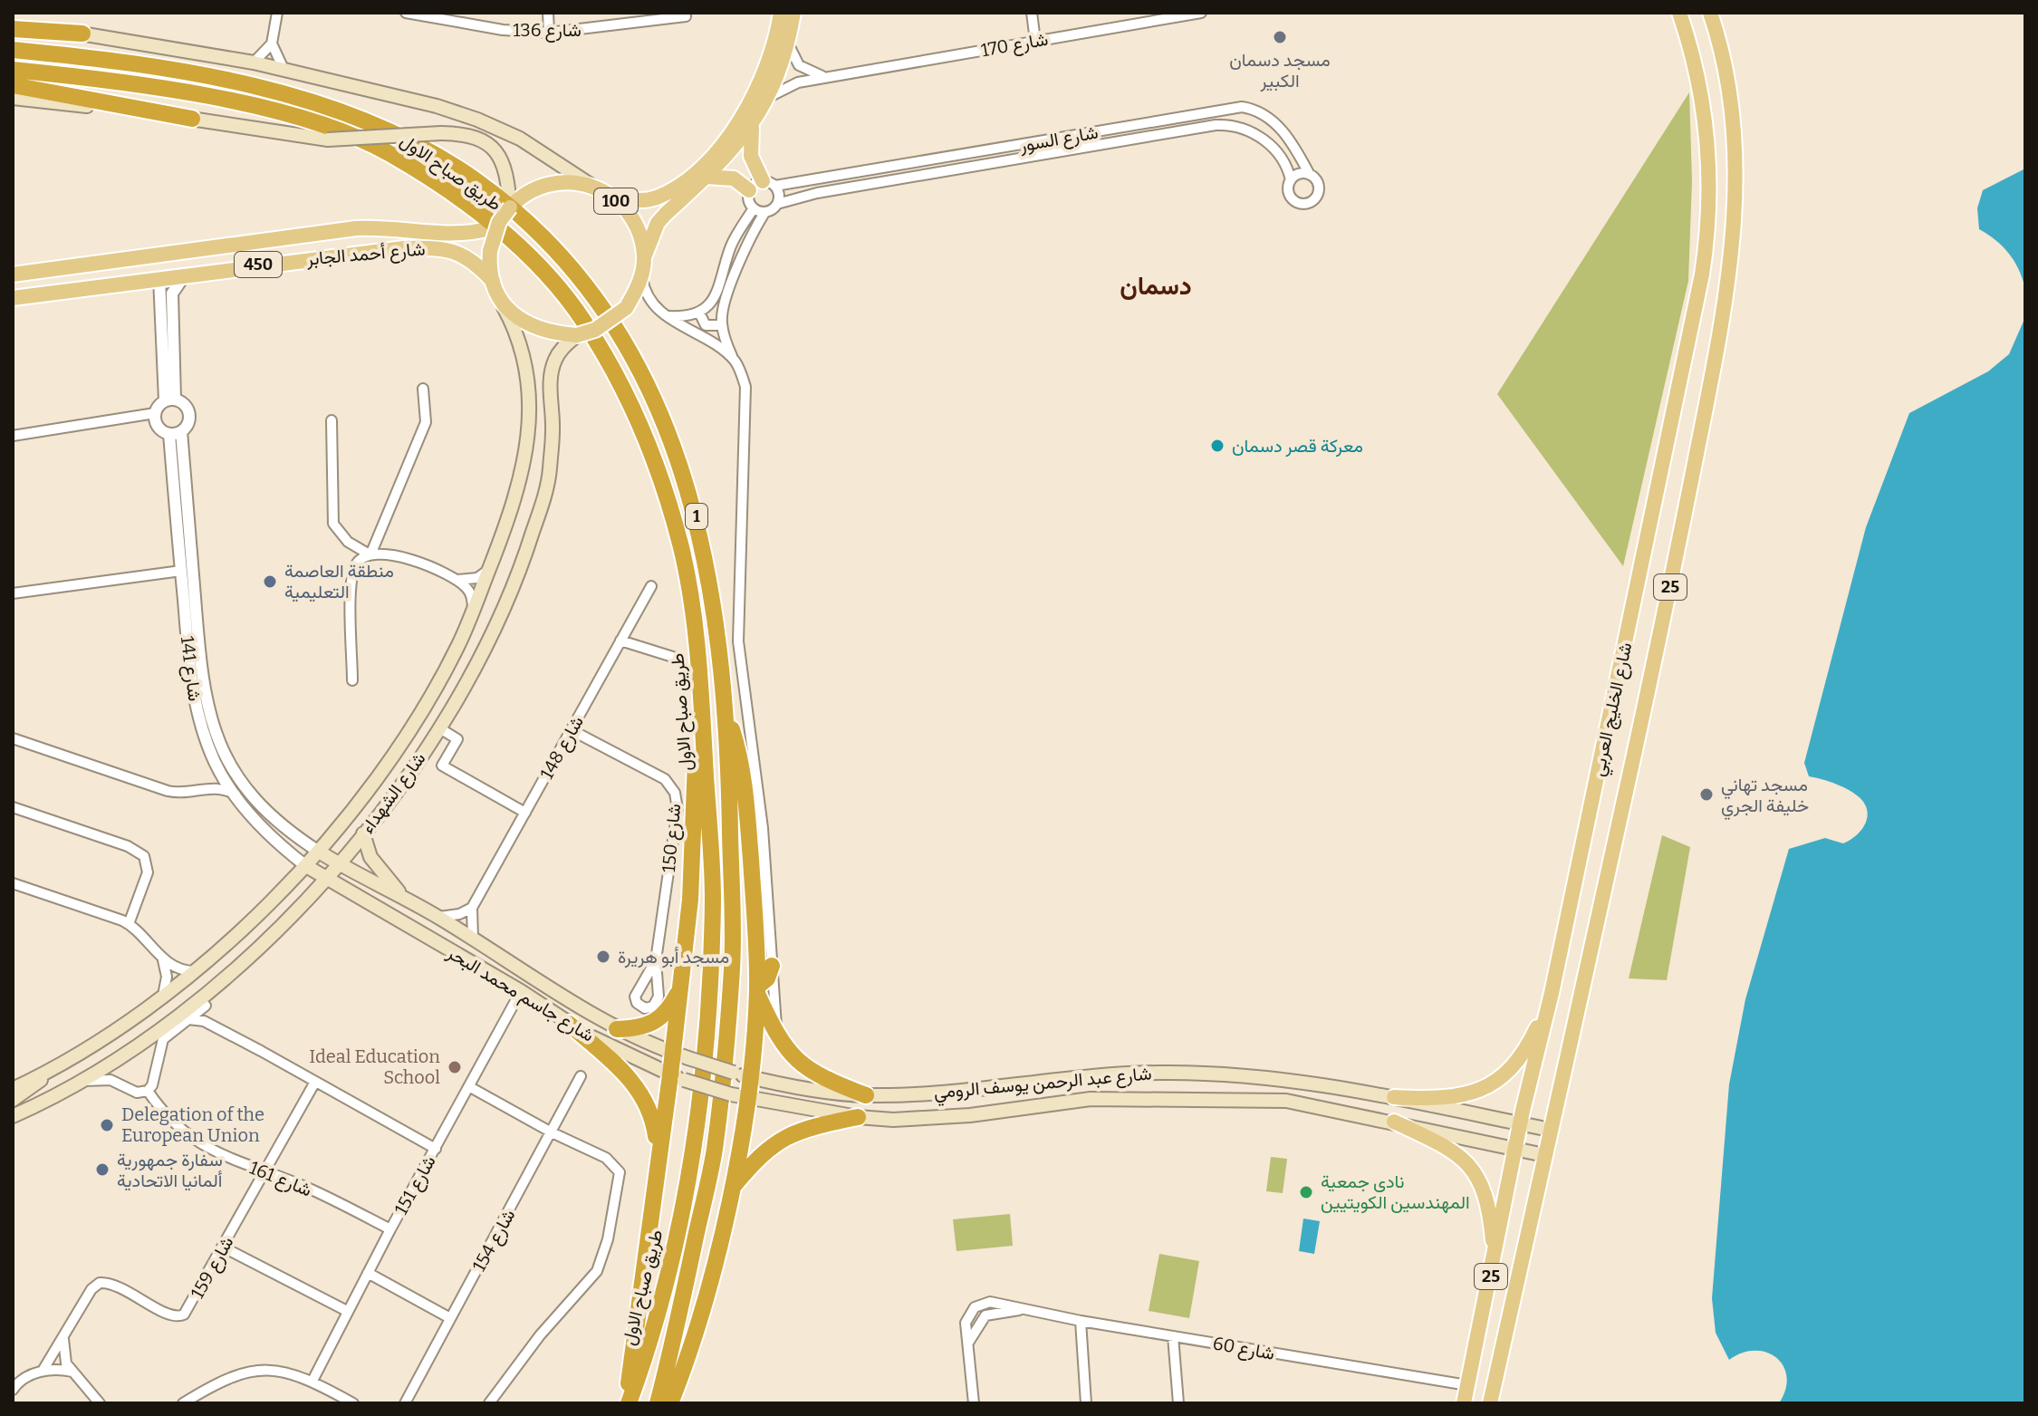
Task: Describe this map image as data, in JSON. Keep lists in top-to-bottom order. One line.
{"streets":{"highway":["طريق صباح الاول","1"],"main road":["100","شارع أحمد الجابر","450","25","شارع الخليج العربي","شارع الشهداء","شارع جاسم محمد البحر","شارع عبد الرحمن يوسف الرومي"],"street":["شارع 136","شارع 170","شارع السور","شارع 141","شارع 148","شارع 150","شارع 161","شارع 151","شارع 154","شارع 159","شارع 60"]},"crossings":[["شارع 170","100"],["طريق صباح الاول","100"],["طريق صباح الاول","شارع أحمد الجابر"],["طريق صباح الاول","شارع الشهداء"],["100","شارع أحمد الجابر"],["100","شارع الشهداء"],["شارع أحمد الجابر","شارع الشهداء"],["شارع 141","شارع الشهداء"],["شارع 141","شارع جاسم محمد البحر"],["شارع الخليج العربي","شارع عبد الرحمن يوسف الرومي"],["شارع الخليج العربي","شارع 60"],["شارع 148","شارع 150"],["شارع الشهداء","شارع جاسم محمد البحر"],["شارع جاسم محمد البحر","شارع عبد الرحمن يوسف الرومي"],["شارع جاسم محمد البحر","شارع 151"],["شارع 161","شارع 151"],["شارع 161","شارع 159"]],"districts":["دسمان"],"places":["مسجد دسمان الكبير","معركة قصر دسمان","منطقة العاصمة التعليمية","مسجد تهاني خليفة الجري","مسجد أبو هريرة","Ideal Education School","Delegation of the European Union","سفارة جمهورية ألمانيا الاتحادية","نادي جمعية المهندسين الكويتيين"]}
